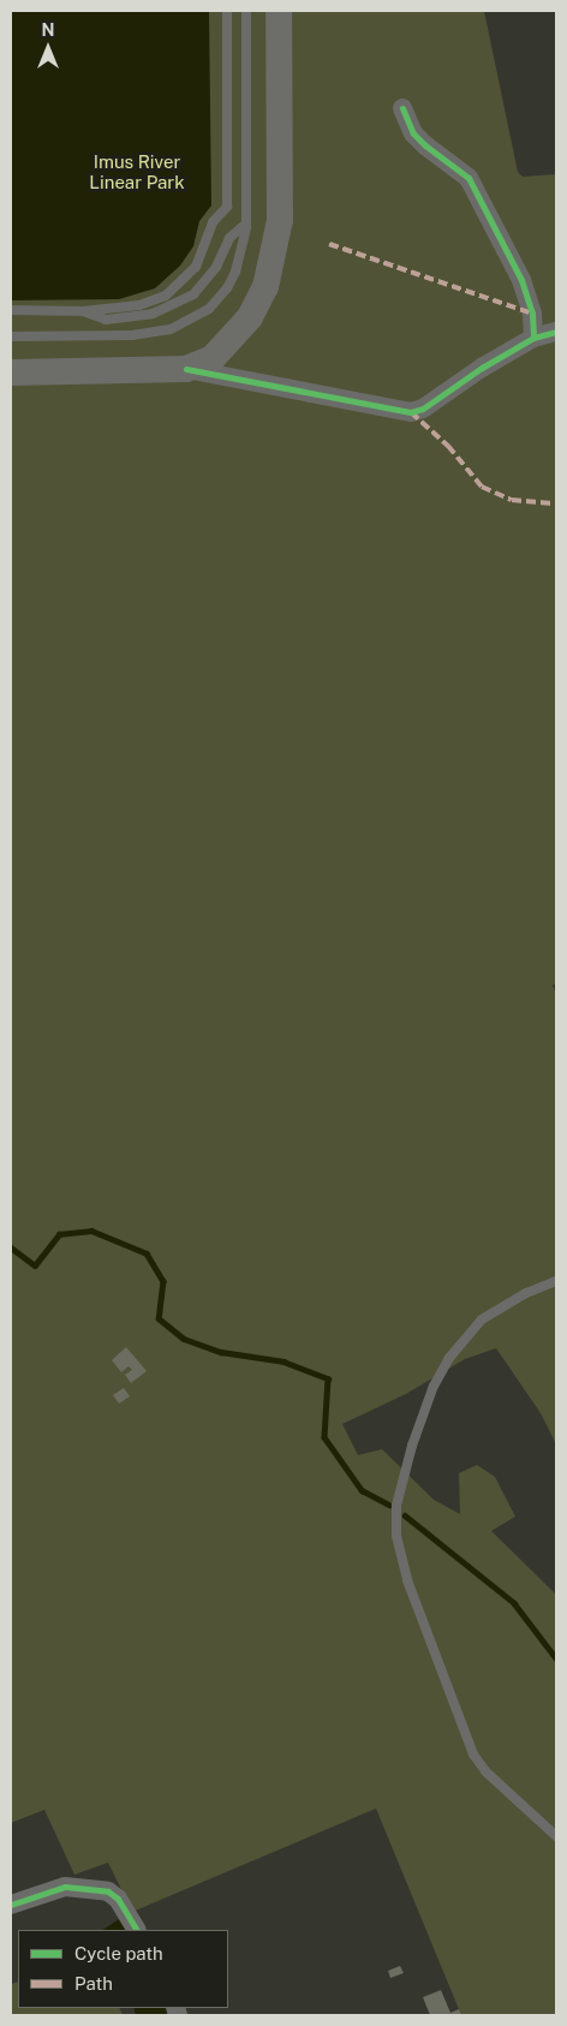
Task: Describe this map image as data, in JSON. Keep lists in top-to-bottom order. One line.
{"parks":["Imus River Linear Park"],"legend":["Cycle path","Path"],"north":"top"}
